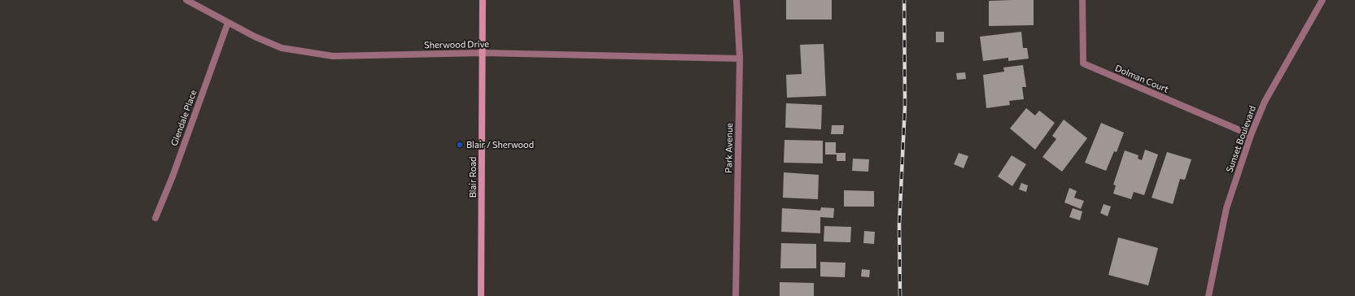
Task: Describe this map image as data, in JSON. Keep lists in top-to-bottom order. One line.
{"streets":{"street":["Sherwood Drive","Dolman Court","Glendale Place","Sunset Boulevard","Park Avenue","Blair Road"]},"crossings":[["Sherwood Drive","Glendale Place"],["Sherwood Drive","Park Avenue"],["Sherwood Drive","Blair Road"],["Dolman Court","Sunset Boulevard"]],"places":["Blair / Sherwood"]}
